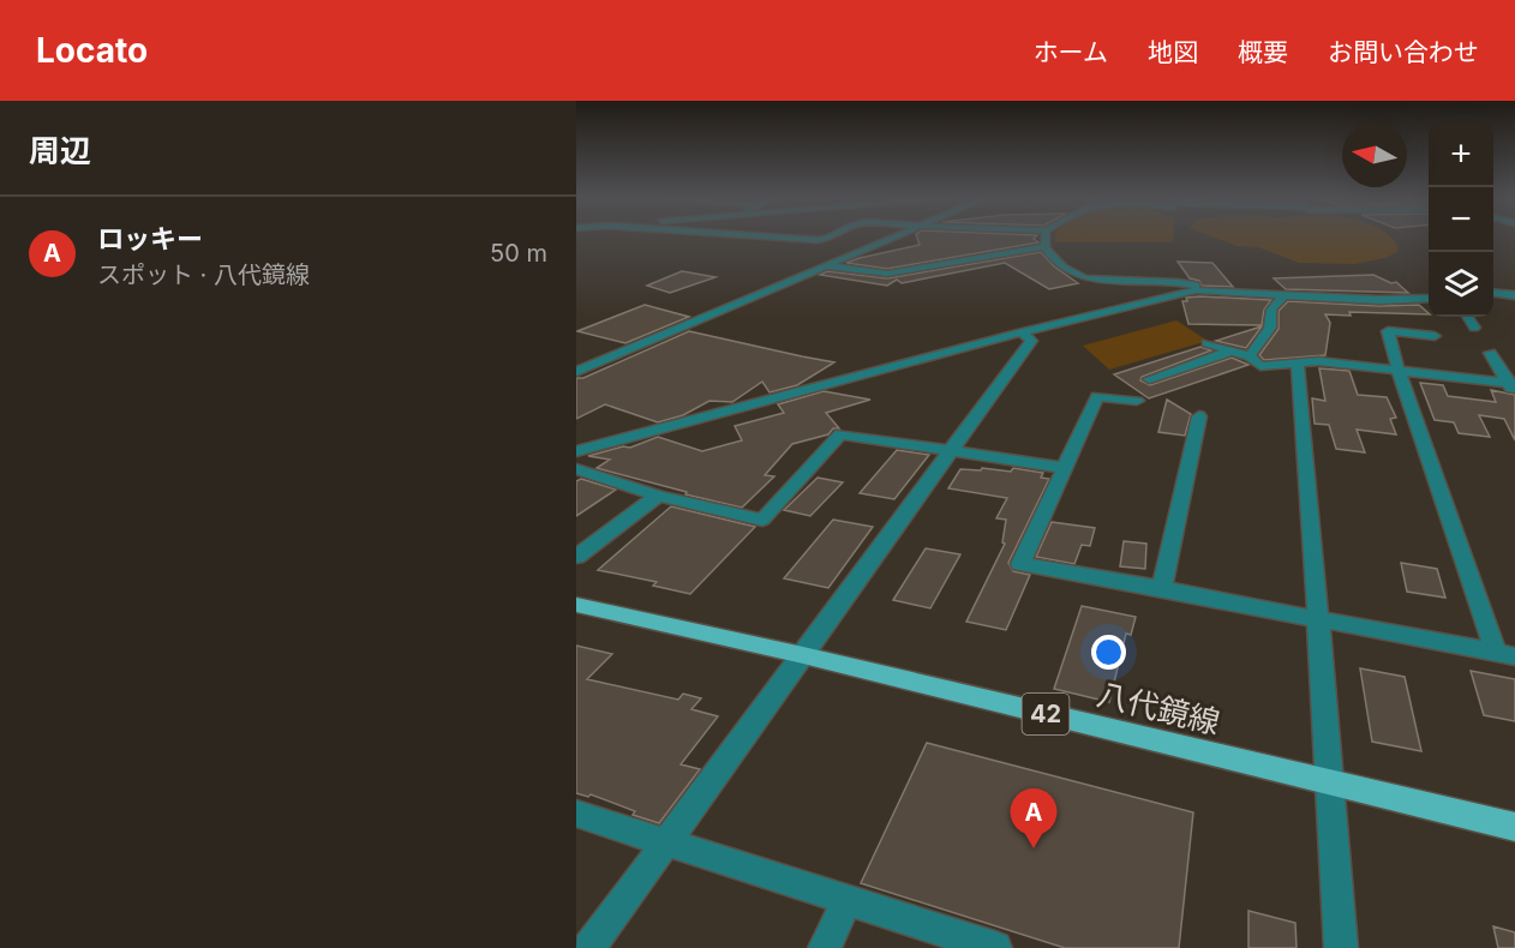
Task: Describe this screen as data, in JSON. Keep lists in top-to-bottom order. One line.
{"streets":{"main road":["八代鏡線","42"]},"north":"left","page":{"header":"Locato","nav":["ホーム","地図","概要","お問い合わせ"],"heading":"周辺","map_buttons":["+","−"],"list":[{"mark":"A","name":"ロッキー","note":"スポット · 八代鏡線","value":"50 m"}],"pins":"A"}}
